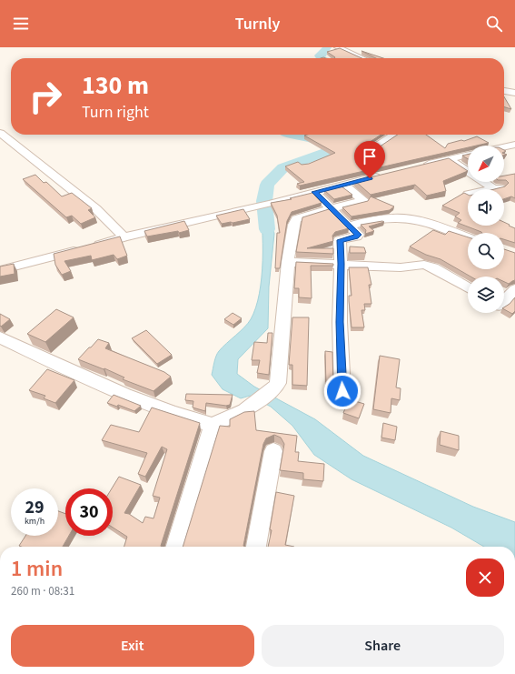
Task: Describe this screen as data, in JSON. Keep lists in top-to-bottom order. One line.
{"north":"bottom left","page":{"header":"Turnly","turn":["130 m","Turn right"],"speed":"29 km/h","limit":"30","heading":["1 min","260 m · 08:31"],"buttons":["Exit","Share"]}}
